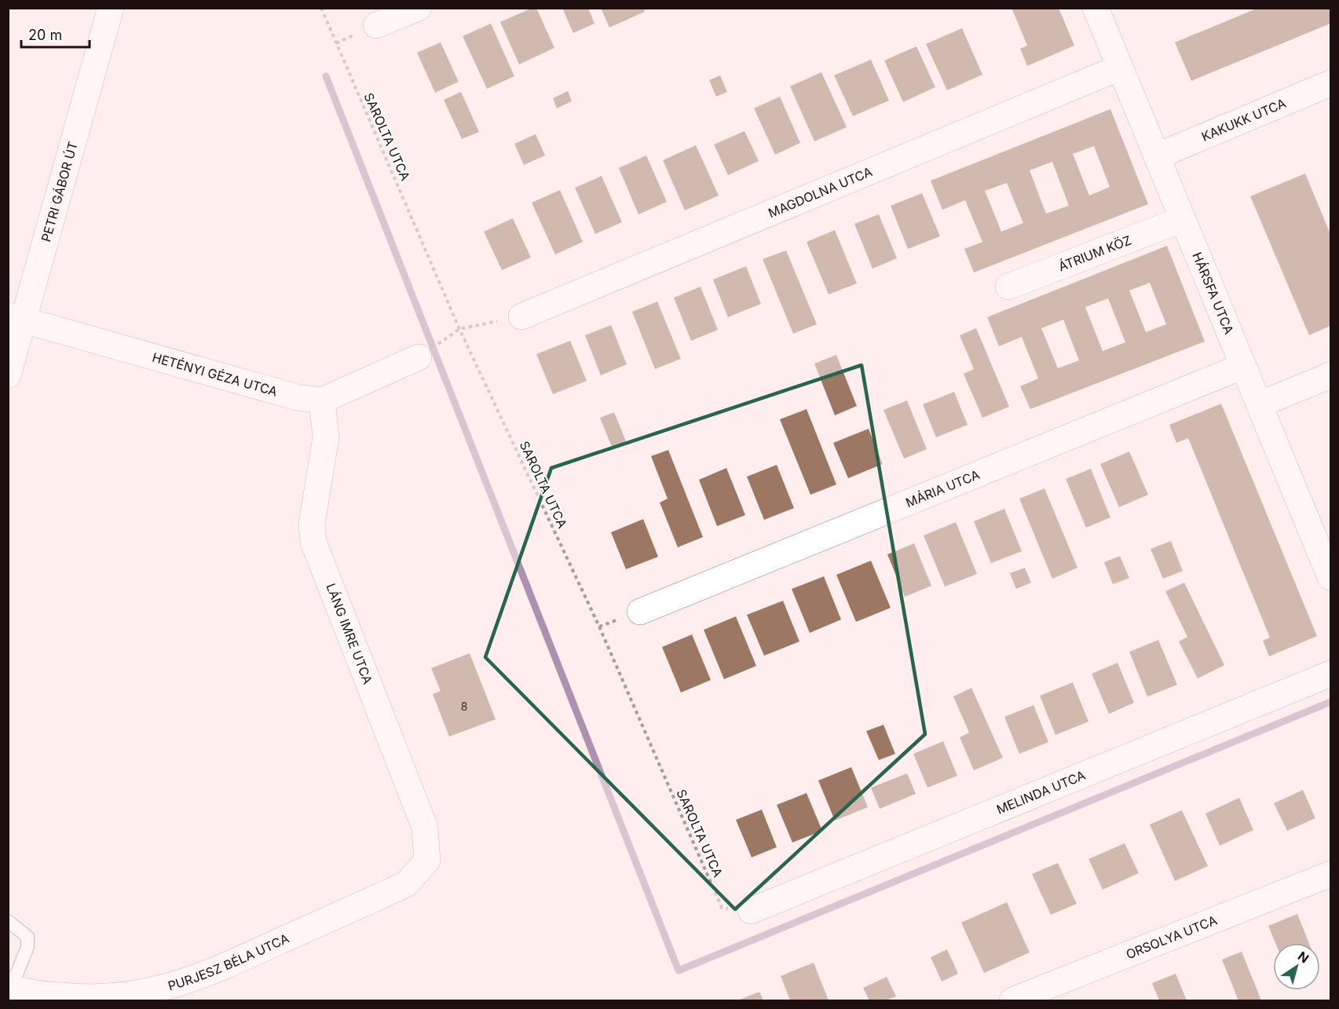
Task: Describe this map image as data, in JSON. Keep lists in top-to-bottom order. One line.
{"streets":{"street":["KAKUKK UTCA","PETRI GÁBOR ÚT","MAGDOLNA UTCA","ÁTRIUM KÖZ","HÁRSFA UTCA","HETÉNYI GÉZA UTCA","MÁRIA UTCA","LÁNG IMRE UTCA","MELINDA UTCA","ORSOLYA UTCA","PURJESZ BÉLA UTCA"],"path":["SAROLTA UTCA"]},"crossings":[["KAKUKK UTCA","HÁRSFA UTCA"],["SAROLTA UTCA","MELINDA UTCA"],["PETRI GÁBOR ÚT","HETÉNYI GÉZA UTCA"],["MAGDOLNA UTCA","HÁRSFA UTCA"],["ÁTRIUM KÖZ","HÁRSFA UTCA"],["HÁRSFA UTCA","MÁRIA UTCA"],["HETÉNYI GÉZA UTCA","LÁNG IMRE UTCA"],["LÁNG IMRE UTCA","PURJESZ BÉLA UTCA"]],"house_numbers":["8"],"scale_bar":"20 m","north":"top right"}
